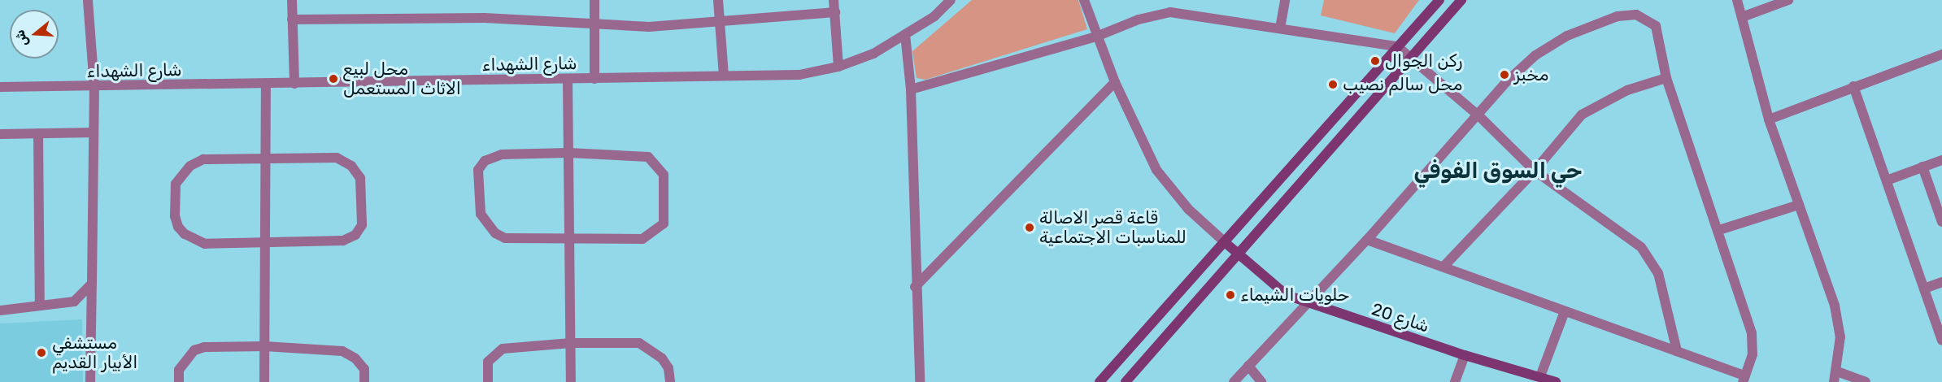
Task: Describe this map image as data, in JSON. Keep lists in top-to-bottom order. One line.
{"streets":{"street":["شارع الشهداء","شارع 20"]},"districts":["حي السوق الفوفي"],"places":["ركن الجوال","مخبز","محل لبيع الاثاث المستعمل","محل سالم نصيب","قاعة قصر الاصالة للمناسبات الاجتماعية","حلويات الشيماء","مستشفي الأبيار القديم"],"north":"left"}
